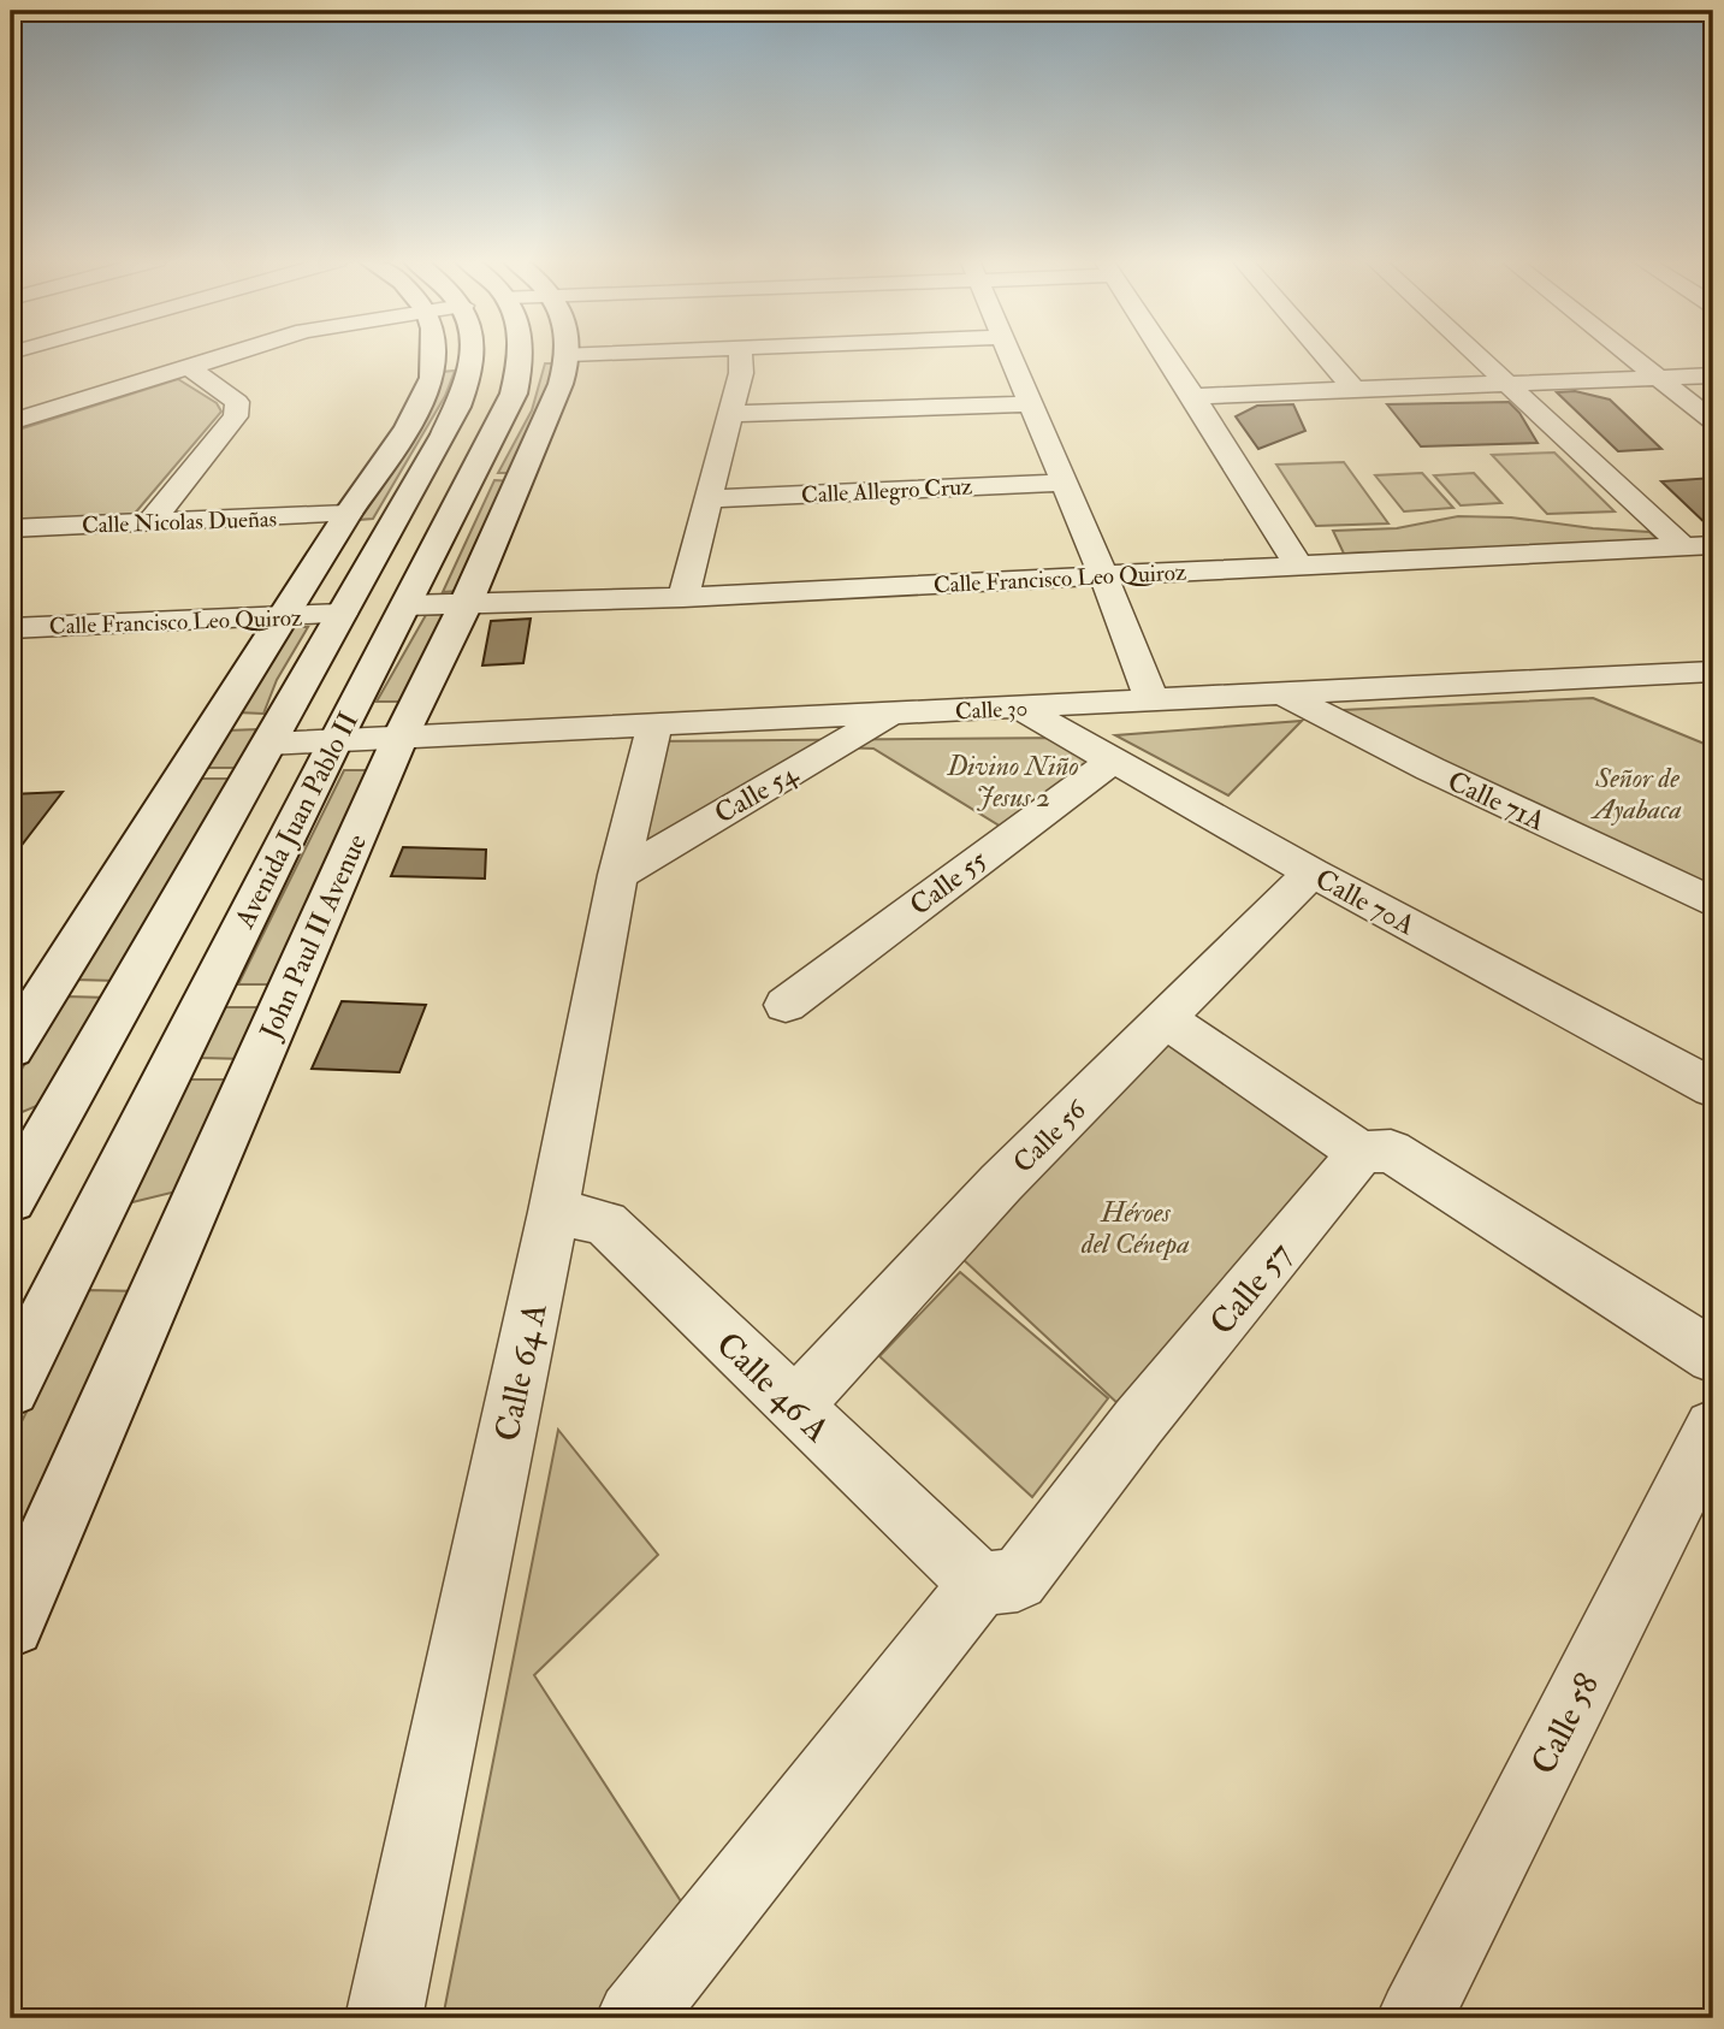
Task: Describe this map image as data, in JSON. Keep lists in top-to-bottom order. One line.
{"streets":{"main road":["Avenida Juan Pablo II","John Paul II Avenue"],"street":["Calle Allegro Cruz","Calle Nicolas Dueñas","Calle Francisco Leo Quiroz","Calle 30","Calle 54","Calle 71A","Calle 55","Calle 70A","Calle 56","Calle 57","Calle 64 A","Calle 46 A","Calle 58"]},"crossings":[["Calle Francisco Leo Quiroz","Avenida Juan Pablo II"],["Calle Francisco Leo Quiroz","John Paul II Avenue"],["Calle 30","Calle 54"],["Calle 30","Calle 71A"],["Calle 30","Avenida Juan Pablo II"],["Calle 30","Calle 70A"],["Calle 30","John Paul II Avenue"],["Calle 30","Calle 64 A"],["Calle 54","Calle 64 A"],["Calle 55","Calle 70A"],["Calle 70A","Calle 56"],["Calle 56","Calle 46 A"],["Calle 57","Calle 46 A"],["Calle 64 A","Calle 46 A"]],"parks":["Divino Niño Jesus 2","Señor de Ayabaca","Héroes del Cénepa"]}
